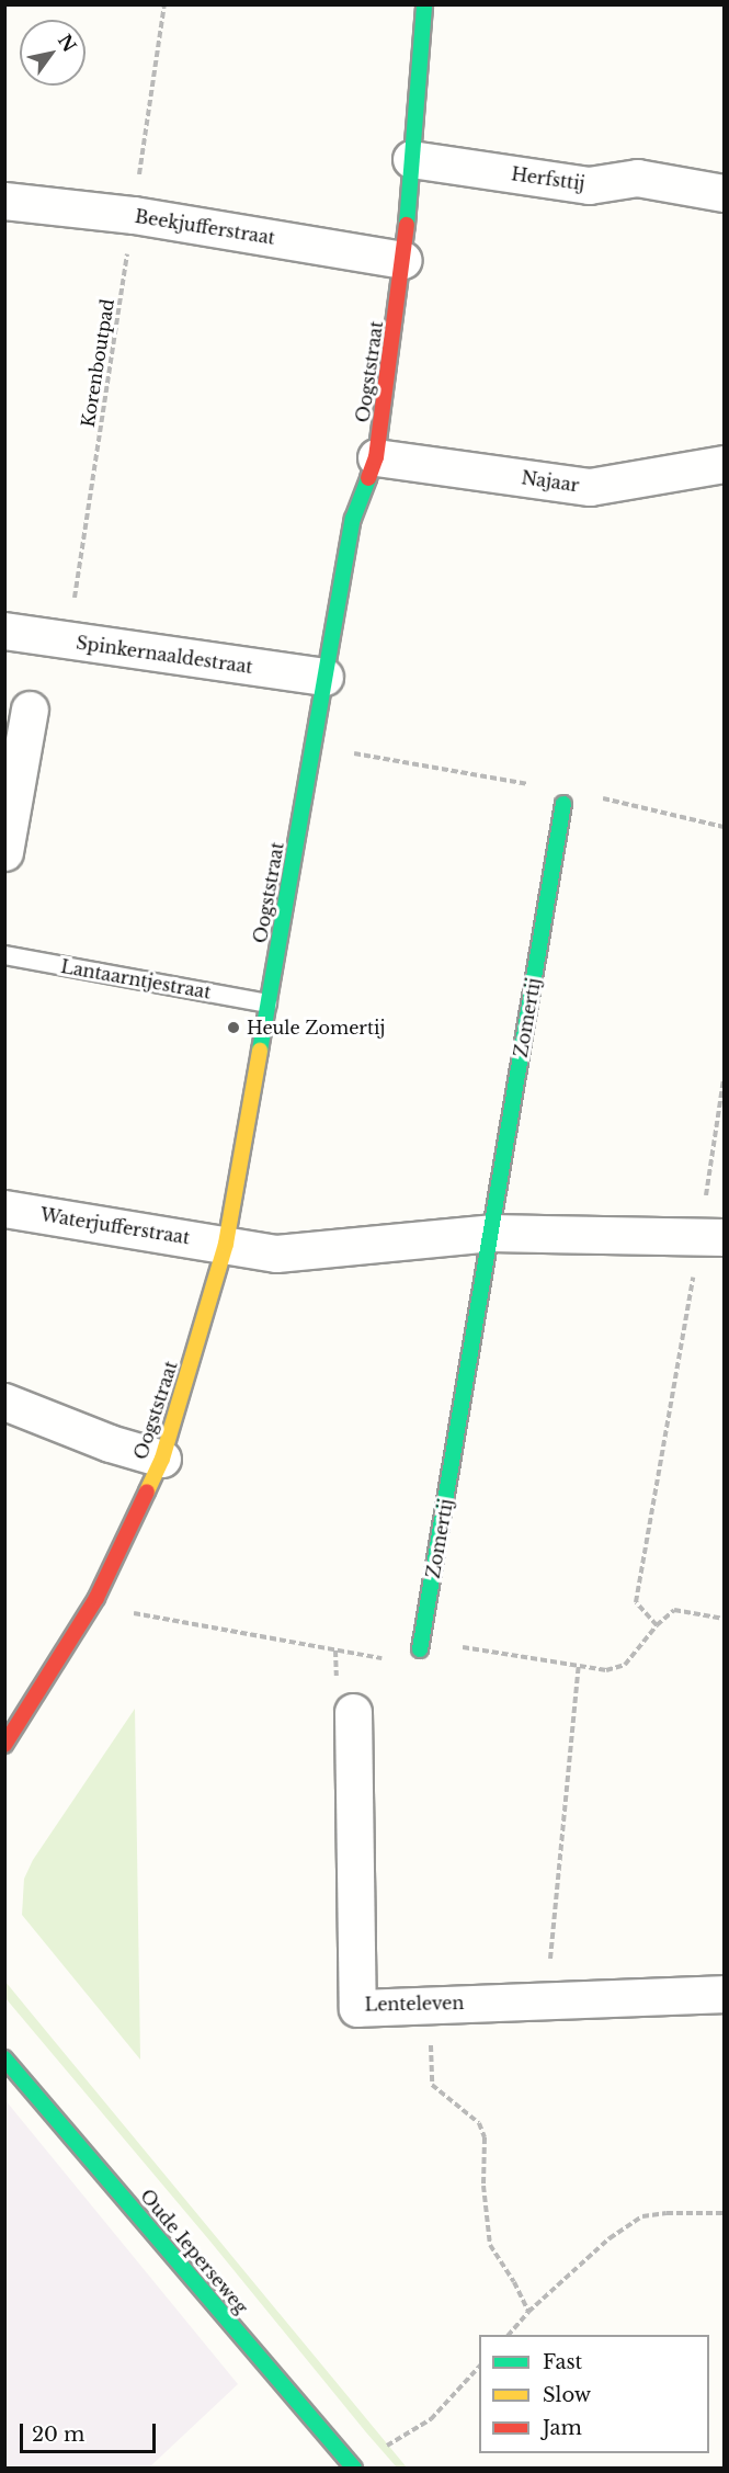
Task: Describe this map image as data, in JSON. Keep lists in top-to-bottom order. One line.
{"streets":{"street":["Herfsttij","Beekjufferstraat","Oogststraat","Najaar","Spinkernaaldestraat","Zomertij","Waterjufferstraat","Lenteleven","Oude Ieperseweg"],"lane":["Lantaarntjestraat"],"path":["Korenboutpad"]},"crossings":[["Herfsttij","Oogststraat"],["Beekjufferstraat","Korenboutpad"],["Beekjufferstraat","Oogststraat"],["Korenboutpad","Spinkernaaldestraat"],["Oogststraat","Najaar"],["Oogststraat","Spinkernaaldestraat"],["Oogststraat","Lantaarntjestraat"],["Oogststraat","Waterjufferstraat"]],"places":["Heule Zomertij"],"legend":["Fast","Slow","Jam"],"scale_bar":"20 m","north":"top right"}
